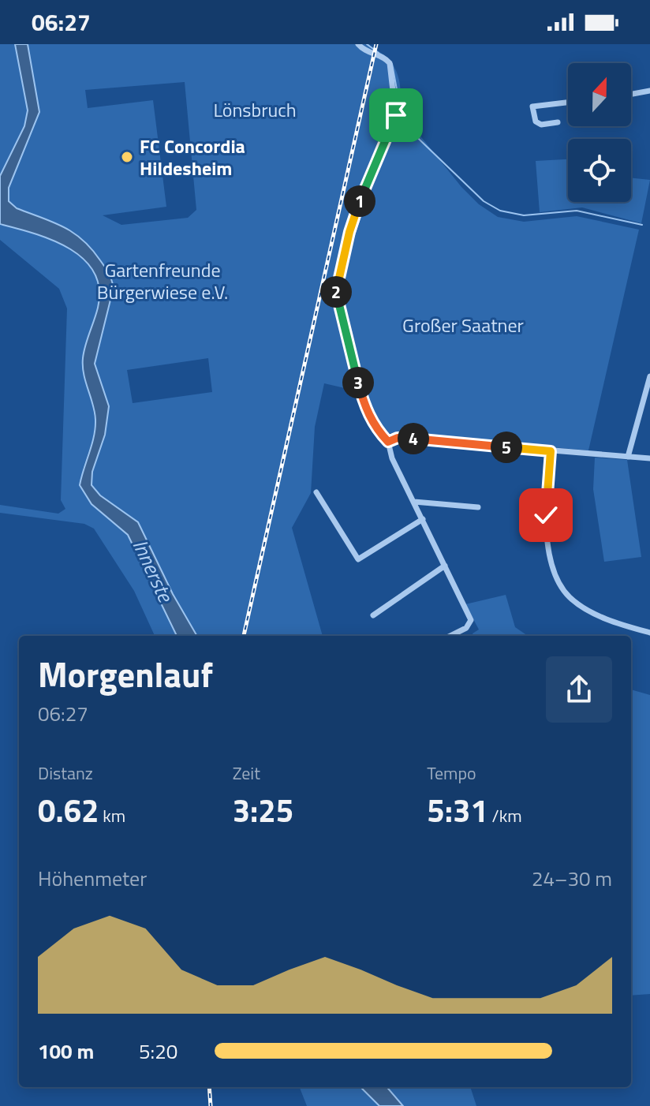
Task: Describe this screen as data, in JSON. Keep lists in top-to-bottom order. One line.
{"water":["Innerste"],"parks":["Lönsbruch","Gartenfreunde Bürgerwiese e.V.","Großer Saatner"],"places":["FC Concordia Hildesheim"],"north":"top","page":{"status":"06:27","pins":["1","2","3","4","5"],"heading":["Morgenlauf","06:27"],"stats":[["Distanz","0.62 km"],["Zeit","3:25"],["Tempo","5:31 /km"]],"chart":["Höhenmeter","24–30 m"],"list":[{"name":"100 m","note":"5:20"}]}}
